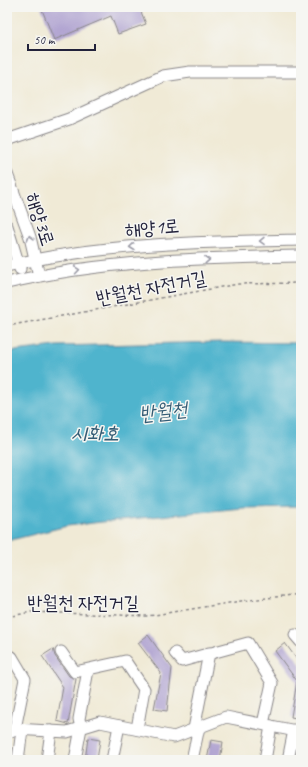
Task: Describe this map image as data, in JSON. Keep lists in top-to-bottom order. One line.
{"streets":{"street":["해양3로","해양1로"],"path":["반월천 자전거길"]},"crossings":[["해양3로","해양1로"]],"water":["반월천","시화호"],"scale_bar":"50 m"}
